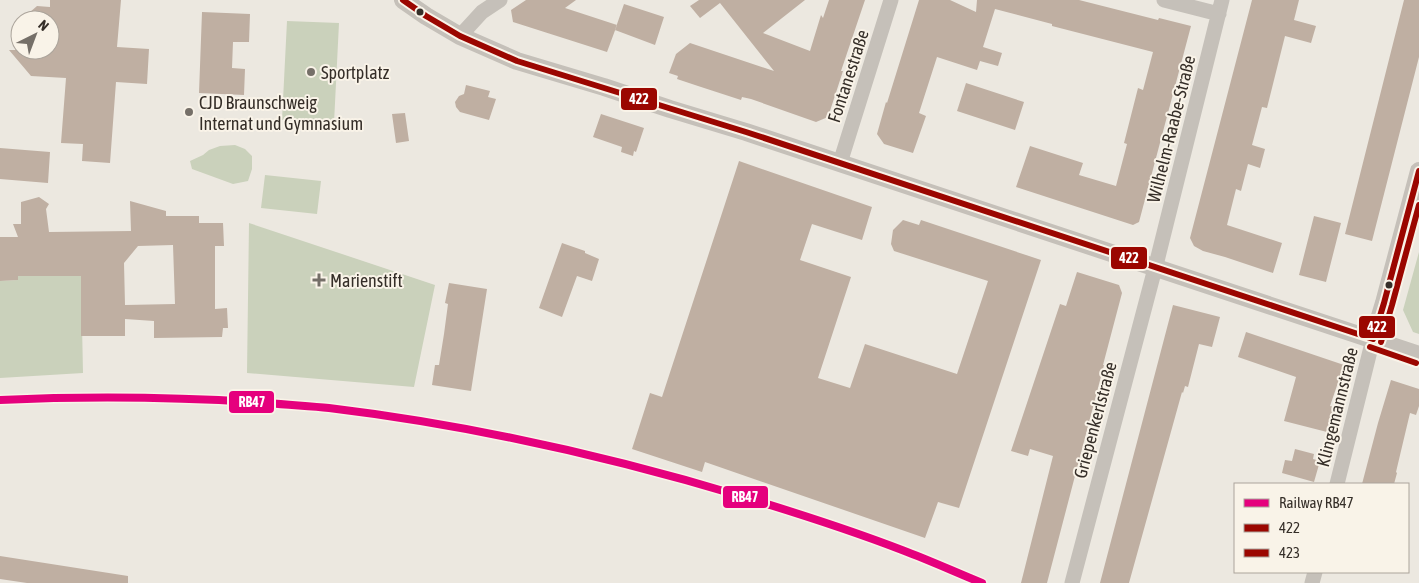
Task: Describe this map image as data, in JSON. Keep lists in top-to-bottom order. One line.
{"streets":{"street":["Fontanestraße","Wilhelm-Raabe-Straße","Klingemannstraße","Griepenkerlstraße"]},"crossings":[["Wilhelm-Raabe-Straße","Griepenkerlstraße"]],"places":{"other":["Sportplatz","CJD Braunschweig Internat und Gymnasium"],"health":["Marienstift"]},"lines":["transit line 422","transit line 423","rail line RB47"],"legend":["Railway RB47","422","423"],"north":"top right"}
